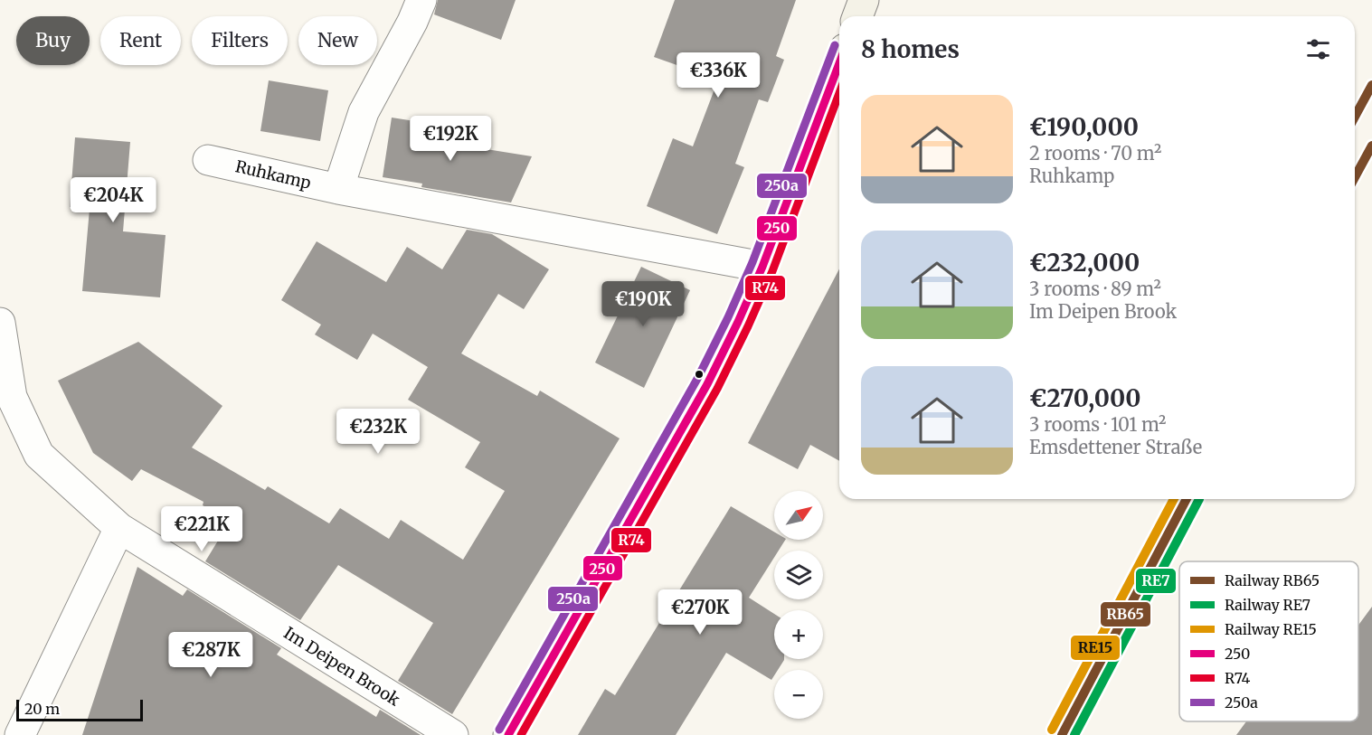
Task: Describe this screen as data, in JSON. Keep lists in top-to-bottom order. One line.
{"streets":{"street":["Ruhkamp","Im Deipen Brook"]},"lines":["transit line 250a","transit line 250","rail line RB65","transit line R74","rail line RE7","rail line RE15"],"legend":["Railway RB65","Railway RE7","Railway RE15","250","R74","250a"],"scale_bar":"20 m","north":"top right","page":{"chip":["Buy","Rent","Filters","New"],"heading":"8 homes","price":["€336K","€192K","€204K","€190K","€232K","€221K","€270K","€287K"],"list":[{"name":"€190,000","note":"2 rooms · 70 m² · Ruhkamp"},{"name":"€232,000","note":"3 rooms · 89 m² · Im Deipen Brook"},{"name":"€270,000","note":"3 rooms · 101 m² · Emsdettener Straße"}],"map_buttons":["+","−"],"scale":"20 m"}}
